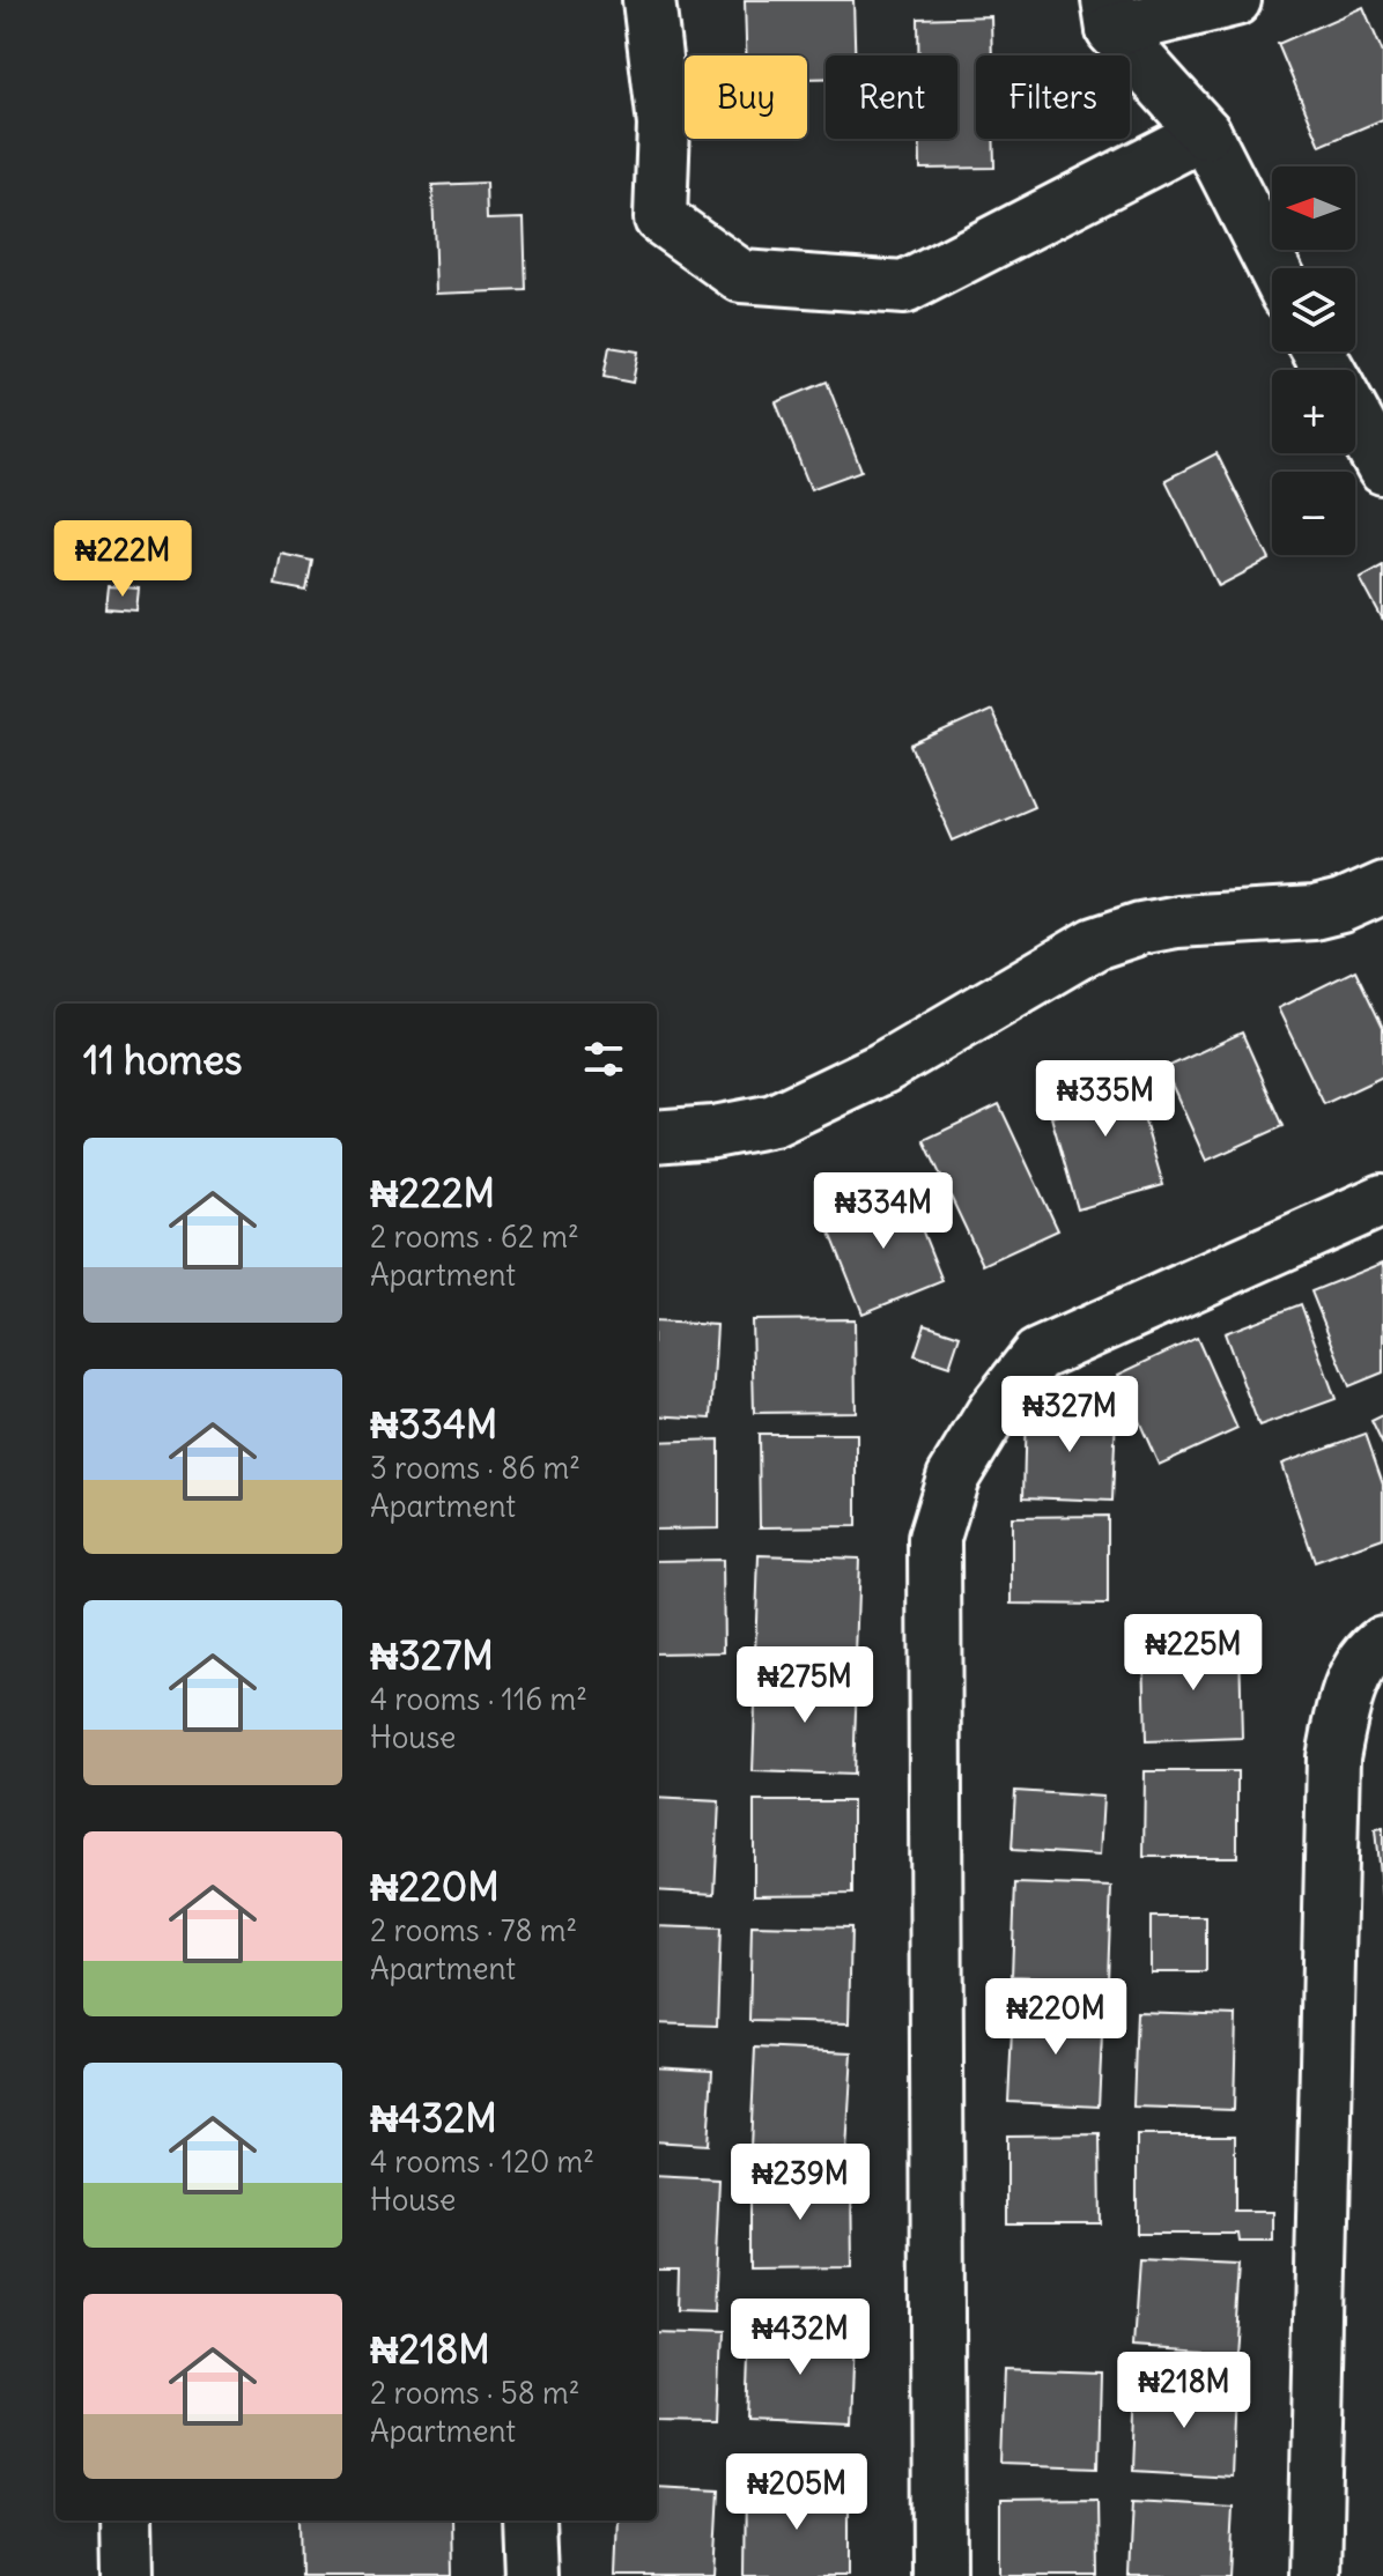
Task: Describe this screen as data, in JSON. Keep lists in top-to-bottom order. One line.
{"north":"left","page":{"chip":["Buy","Rent","Filters"],"map_buttons":["+","−"],"price":["₦222M","₦335M","₦334M","₦327M","₦225M","₦275M","₦220M","₦239M","₦432M","₦218M","₦205M"],"heading":"11 homes","list":[{"name":"₦222M","note":"2 rooms · 62 m² · Apartment"},{"name":"₦334M","note":"3 rooms · 86 m² · Apartment"},{"name":"₦327M","note":"4 rooms · 116 m² · House"},{"name":"₦220M","note":"2 rooms · 78 m² · Apartment"},{"name":"₦432M","note":"4 rooms · 120 m² · House"},{"name":"₦218M","note":"2 rooms · 58 m² · Apartment"}]}}
